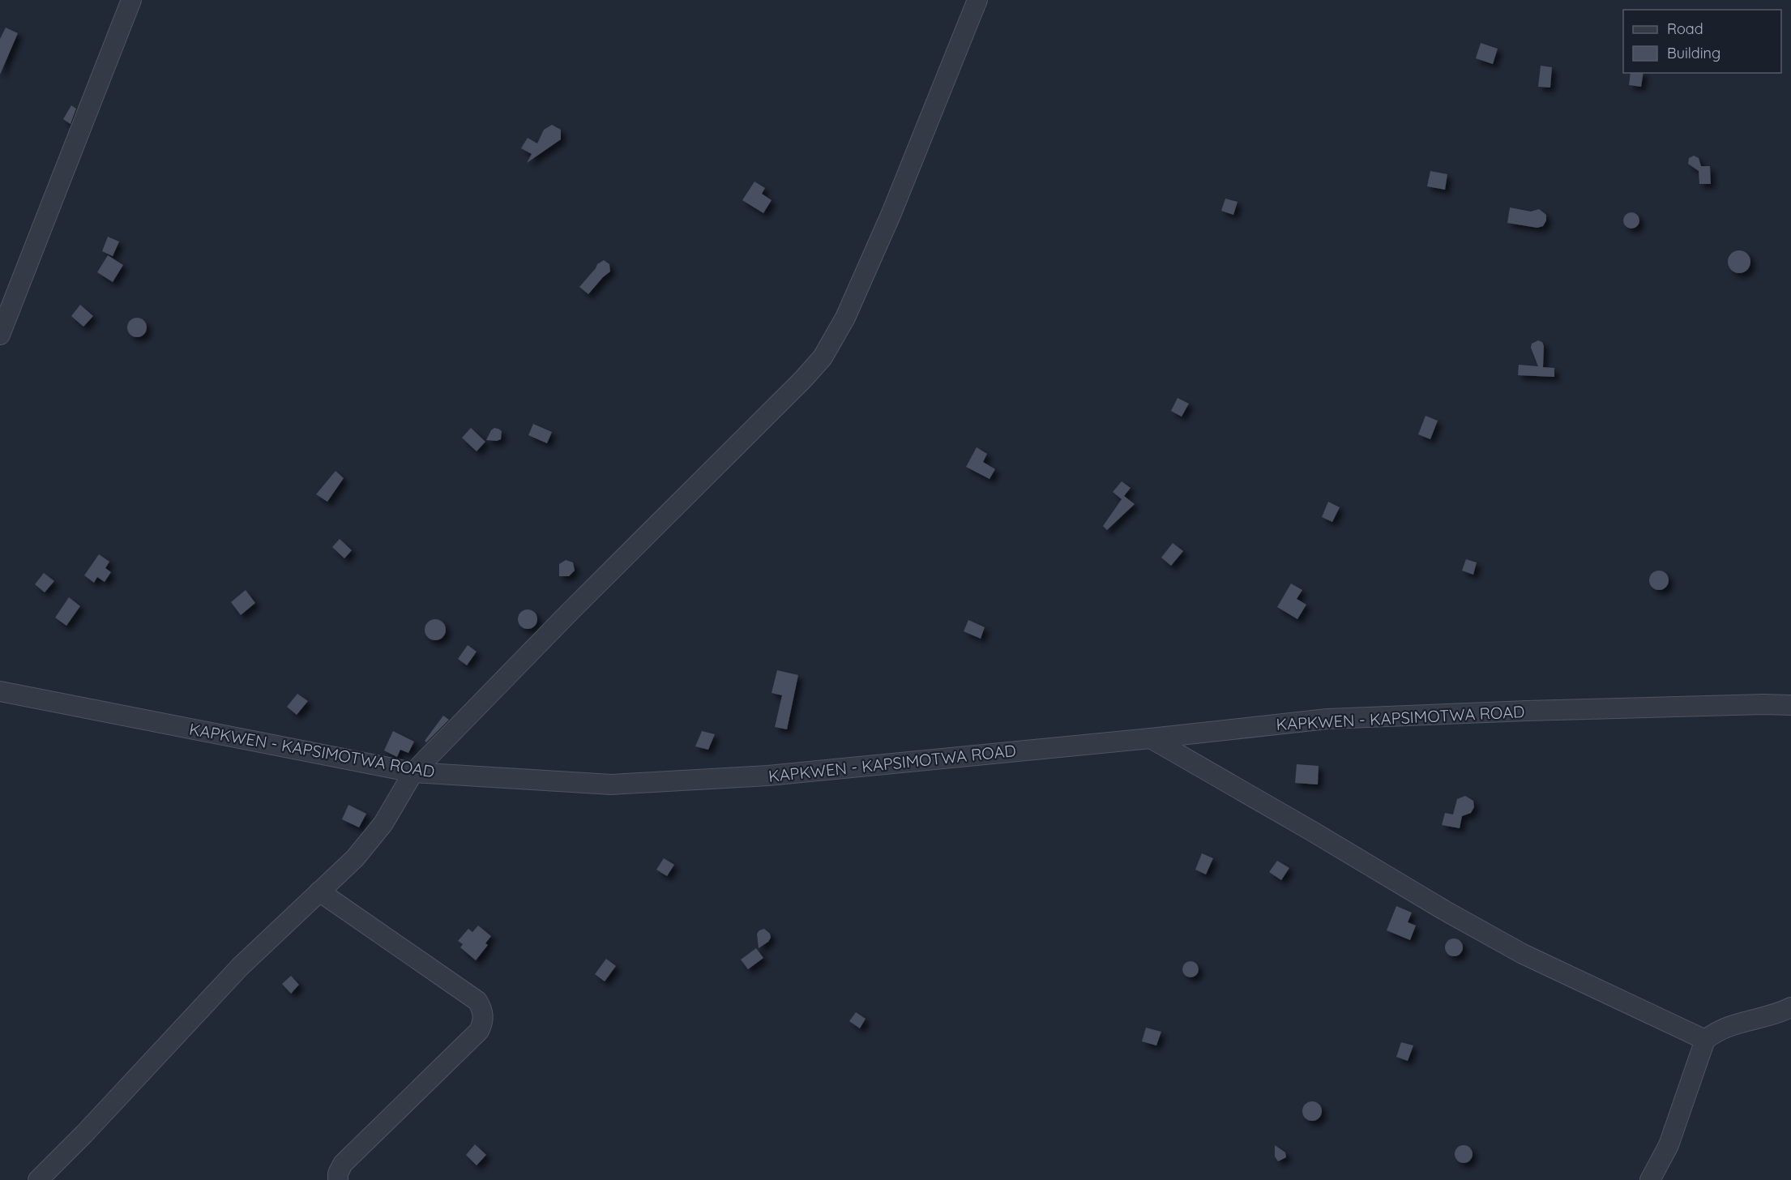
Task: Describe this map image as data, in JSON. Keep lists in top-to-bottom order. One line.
{"streets":{"street":["KAPKWEN - KAPSIMOTWA ROAD"]},"legend":["Road","Building"]}
